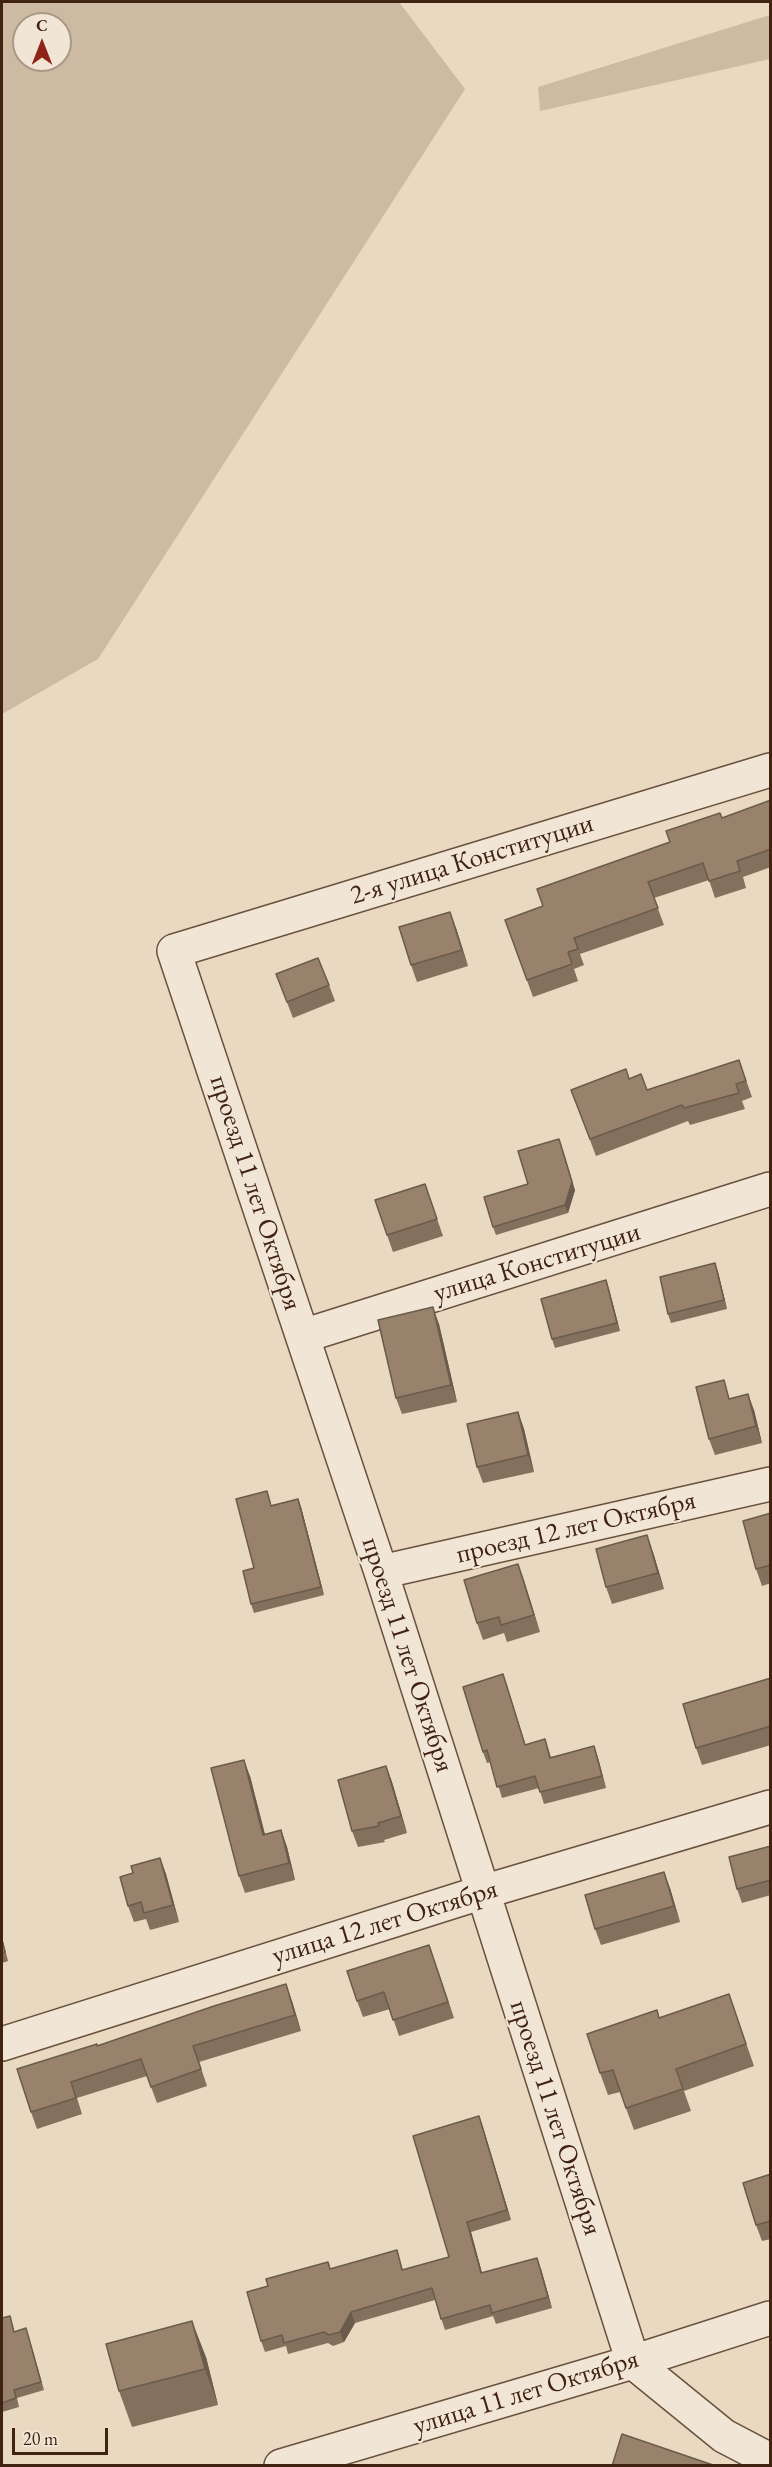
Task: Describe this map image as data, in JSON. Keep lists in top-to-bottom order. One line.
{"streets":{"street":["2-я улица Конституции","проезд 11 лет Октября","улица Конституции","проезд 12 лет Октября","улица 12 лет Октября","улица 11 лет Октября"]},"crossings":[["2-я улица Конституции","проезд 11 лет Октября"],["проезд 11 лет Октября","улица Конституции"],["проезд 11 лет Октября","проезд 12 лет Октября"],["проезд 11 лет Октября","улица 12 лет Октября"],["проезд 11 лет Октября","улица 11 лет Октября"]],"scale_bar":"20 m","north":"top"}
